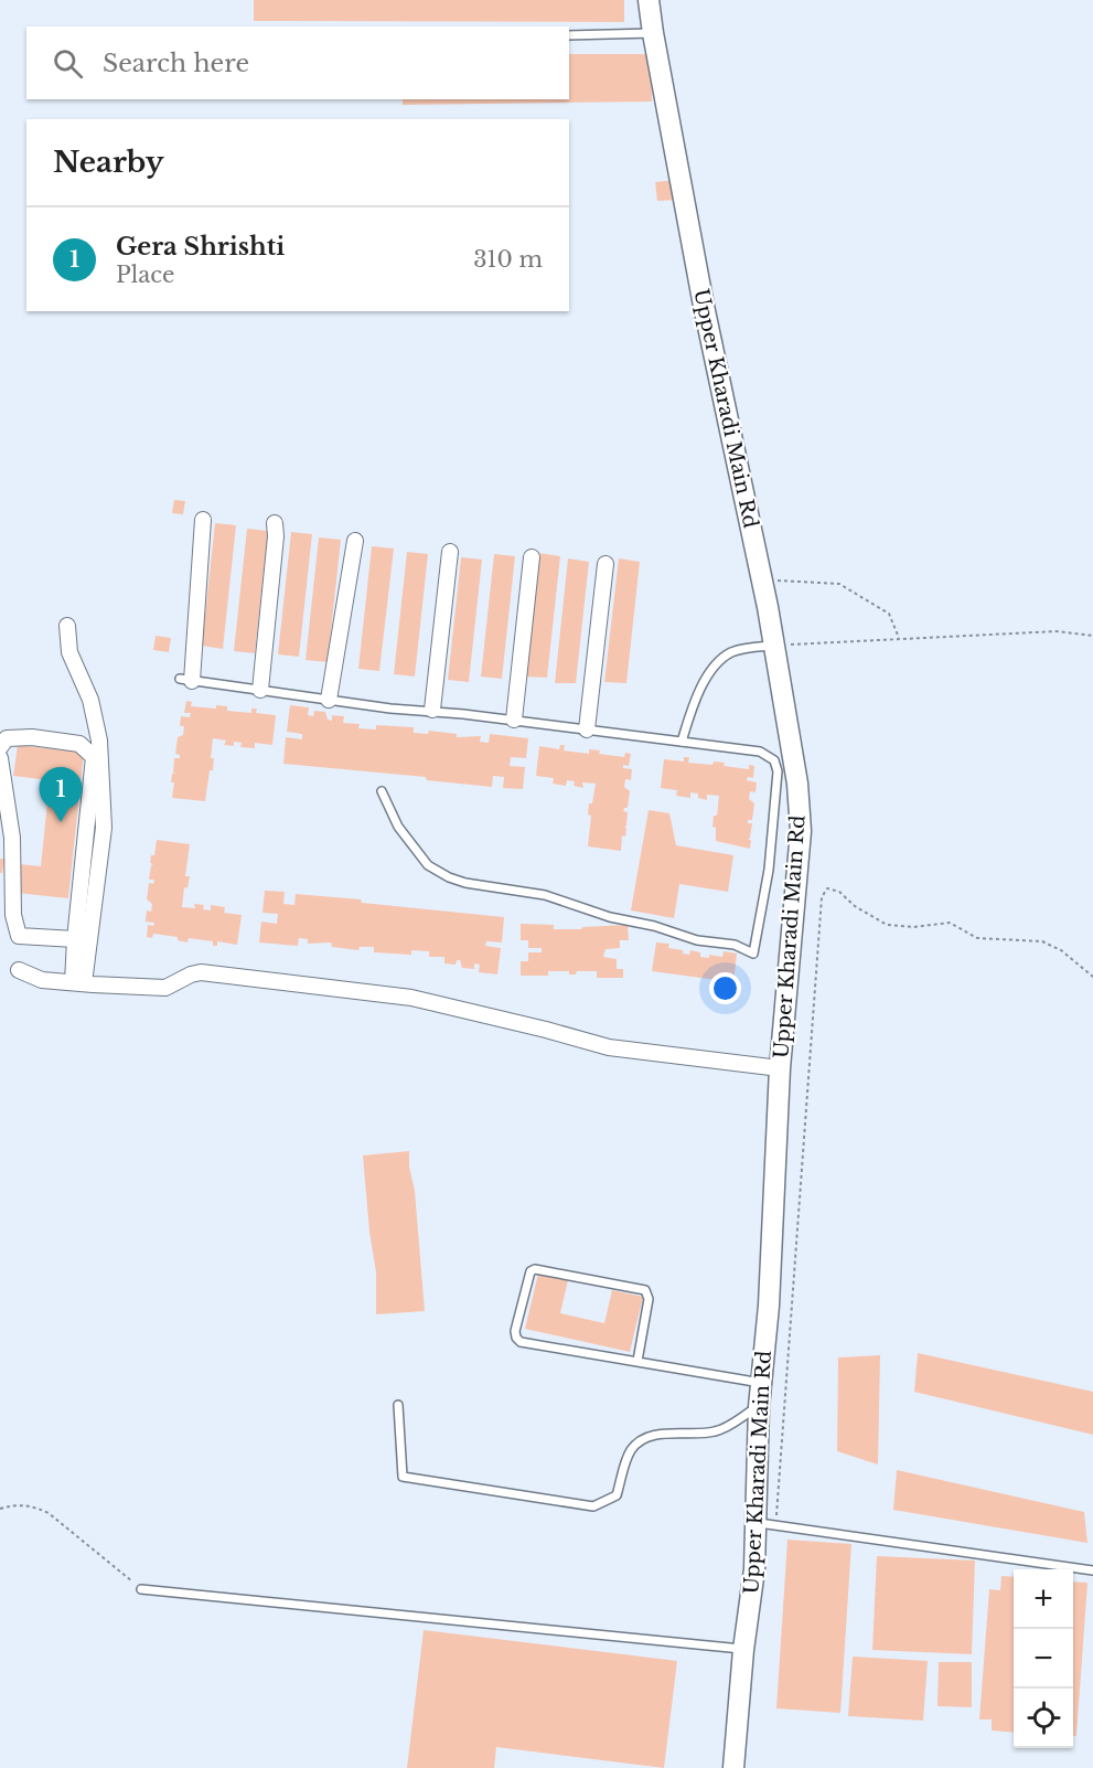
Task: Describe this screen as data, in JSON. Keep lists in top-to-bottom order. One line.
{"streets":{"street":["Upper Kharadi Main Rd"]},"page":{"search":"Search here","heading":"Nearby","list":[{"mark":"1","name":"Gera Shrishti","note":"Place","value":"310 m"}],"pins":"1","map_buttons":["+","−"]}}
